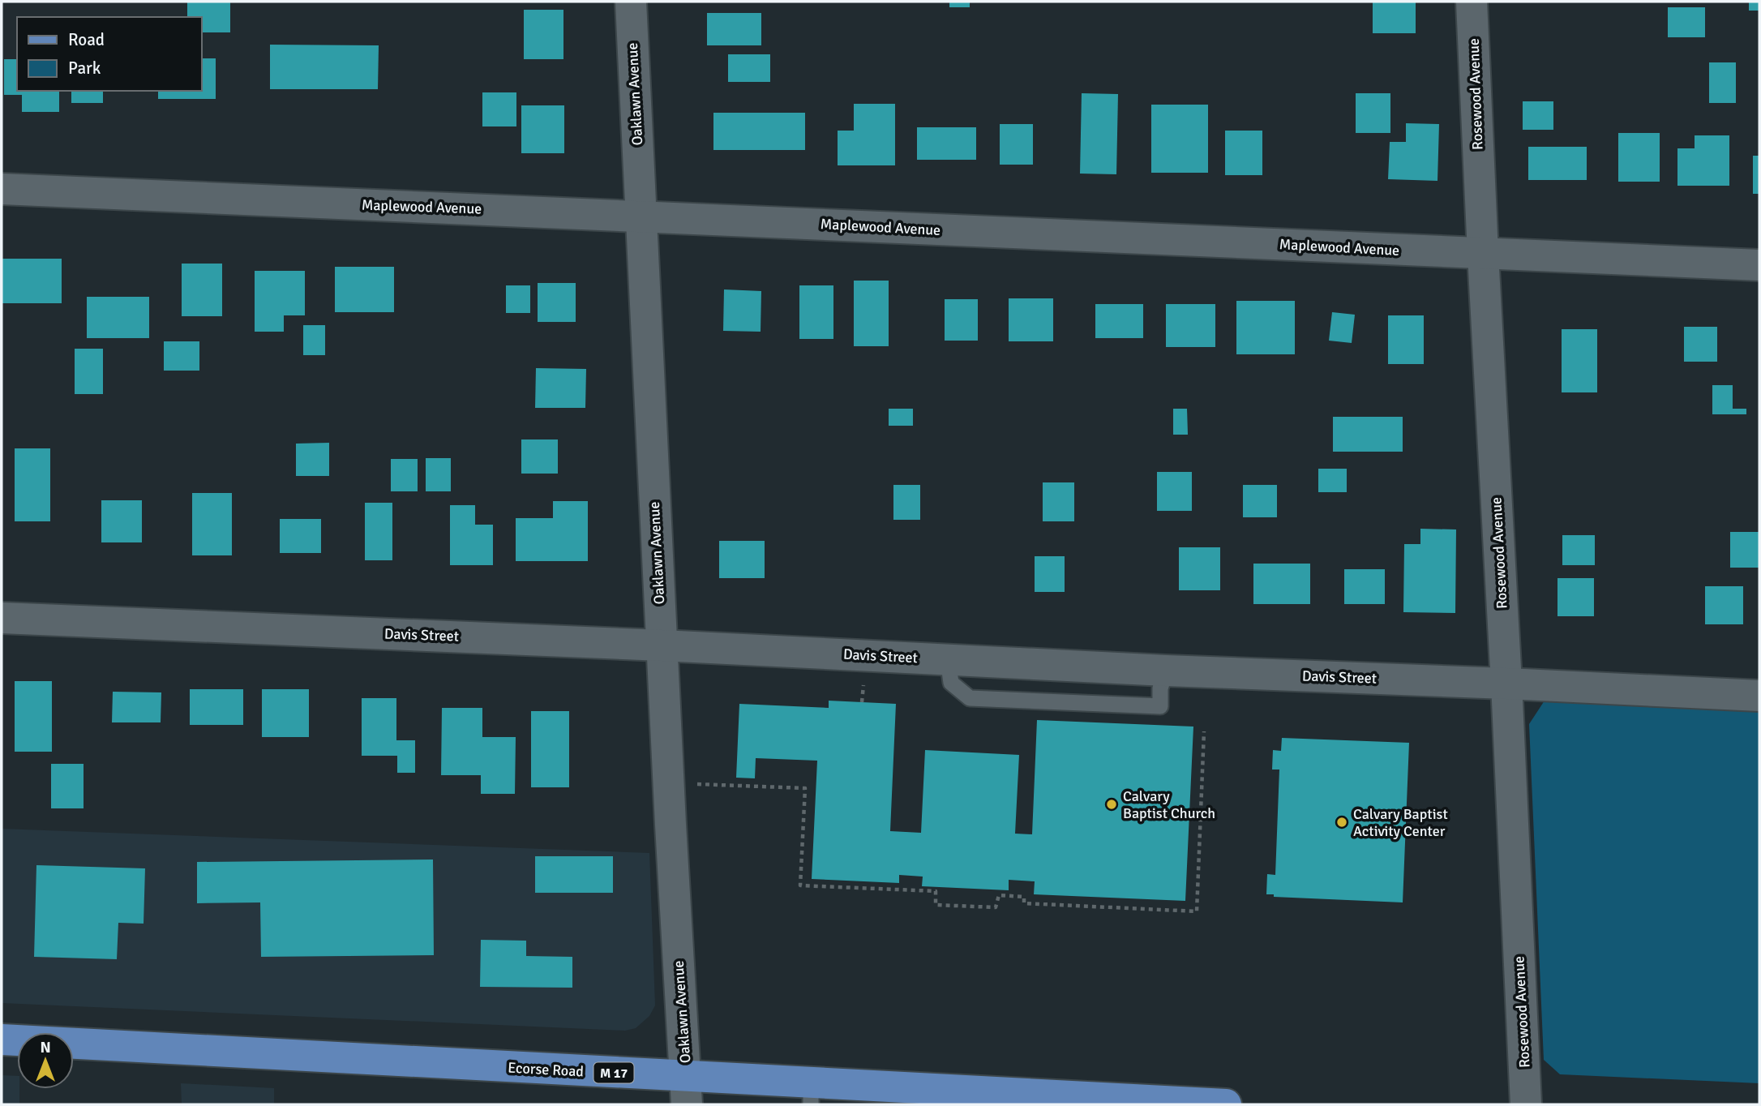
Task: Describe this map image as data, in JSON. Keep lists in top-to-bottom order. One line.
{"streets":{"main road":["Ecorse Road","M 17"],"street":["Oaklawn Avenue","Rosewood Avenue","Maplewood Avenue","Davis Street"]},"crossings":[["Oaklawn Avenue","Maplewood Avenue"],["Oaklawn Avenue","Davis Street"],["Oaklawn Avenue","Ecorse Road"],["Rosewood Avenue","Maplewood Avenue"],["Rosewood Avenue","Davis Street"]],"places":["Calvary Baptist Church","Calvary Baptist Activity Center"],"legend":["Road","Park"],"north":"top"}
